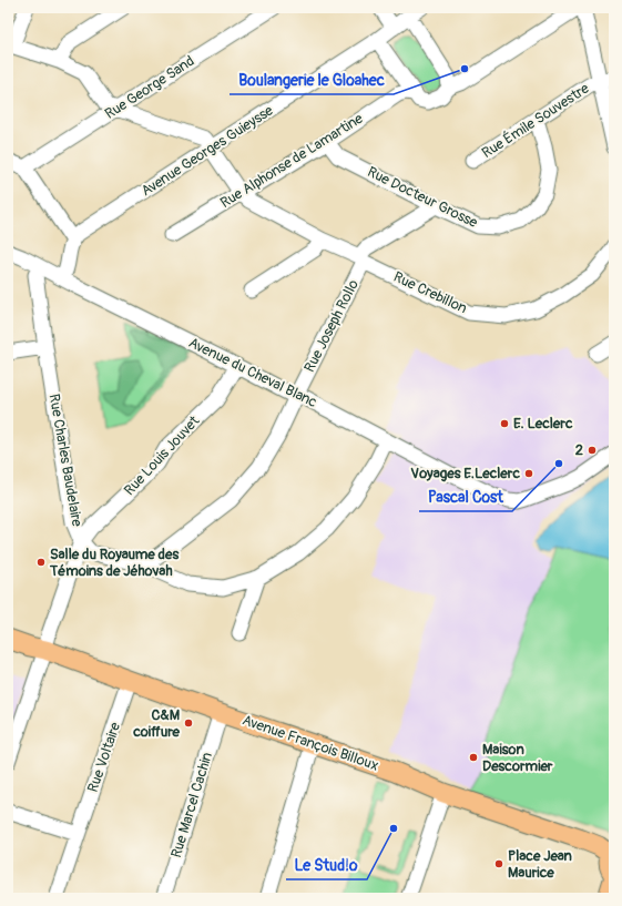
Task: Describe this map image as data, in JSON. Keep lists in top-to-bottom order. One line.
{"streets":{"main road":["Avenue François Billoux"],"street":["Rue George Sand","Rue Émile Souvestre","Avenue Georges Guieysse","Rue Alphonse de Lamartine","Rue Docteur Grosse","Rue Crebillon","Rue Joseph Rollo","Avenue du Cheval Blanc","Rue Louis Jouvet","Rue Charles Baudelaire","Rue Voltaire","Rue Marcel Cachin"]},"crossings":[["Rue Émile Souvestre","Rue Docteur Grosse"],["Rue Alphonse de Lamartine","Rue Docteur Grosse"],["Rue Alphonse de Lamartine","Rue Crebillon"],["Rue Crebillon","Rue Joseph Rollo"],["Rue Joseph Rollo","Avenue du Cheval Blanc"],["Avenue du Cheval Blanc","Rue Louis Jouvet"],["Avenue du Cheval Blanc","Rue Charles Baudelaire"],["Rue Louis Jouvet","Rue Charles Baudelaire"],["Rue Charles Baudelaire","Avenue François Billoux"],["Avenue François Billoux","Rue Voltaire"],["Avenue François Billoux","Rue Marcel Cachin"]],"places":["Boulangerie le Gloahec","E. Leclerc","2","Pascal Cost","Voyages E.Leclerc","Salle du Royaume des Témoins de Jéhovah","C&M coiffure","Maison Descormier","Le Stud!o","Place Jean Maurice"]}
